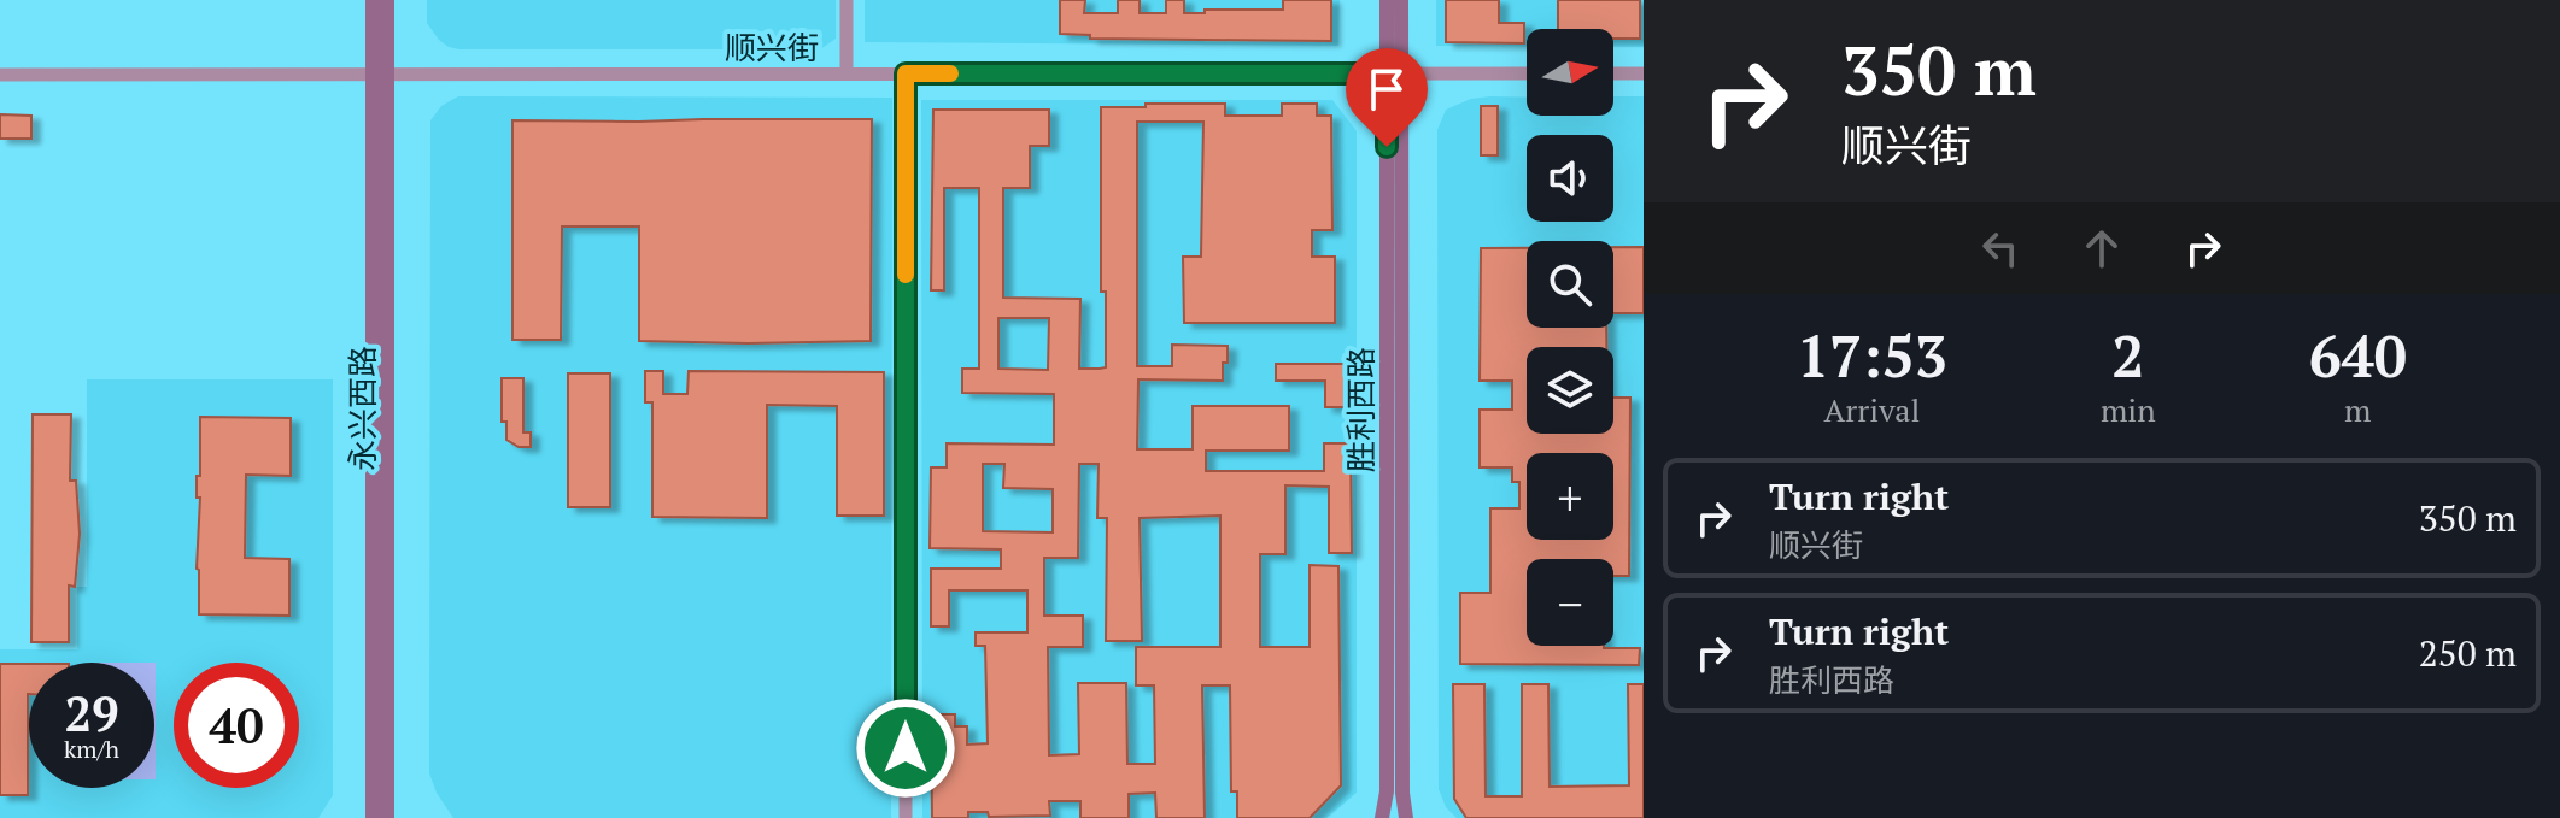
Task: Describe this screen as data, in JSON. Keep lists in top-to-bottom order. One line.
{"streets":{"main road":["永兴西路","胜利西路"],"street":["顺兴街"]},"crossings":[["顺兴街","永兴西路"],["顺兴街","胜利西路"]],"north":"right","page":{"turn":["350 m","顺兴街"],"map_buttons":["+","−"],"eta":["17:53","Arrival","2","min","640","m"],"list":[{"name":"Turn right","note":"顺兴街","value":"350 m"},{"name":"Turn right","note":"胜利西路","value":"250 m"}],"speed":"29 km/h","limit":"40"}}
